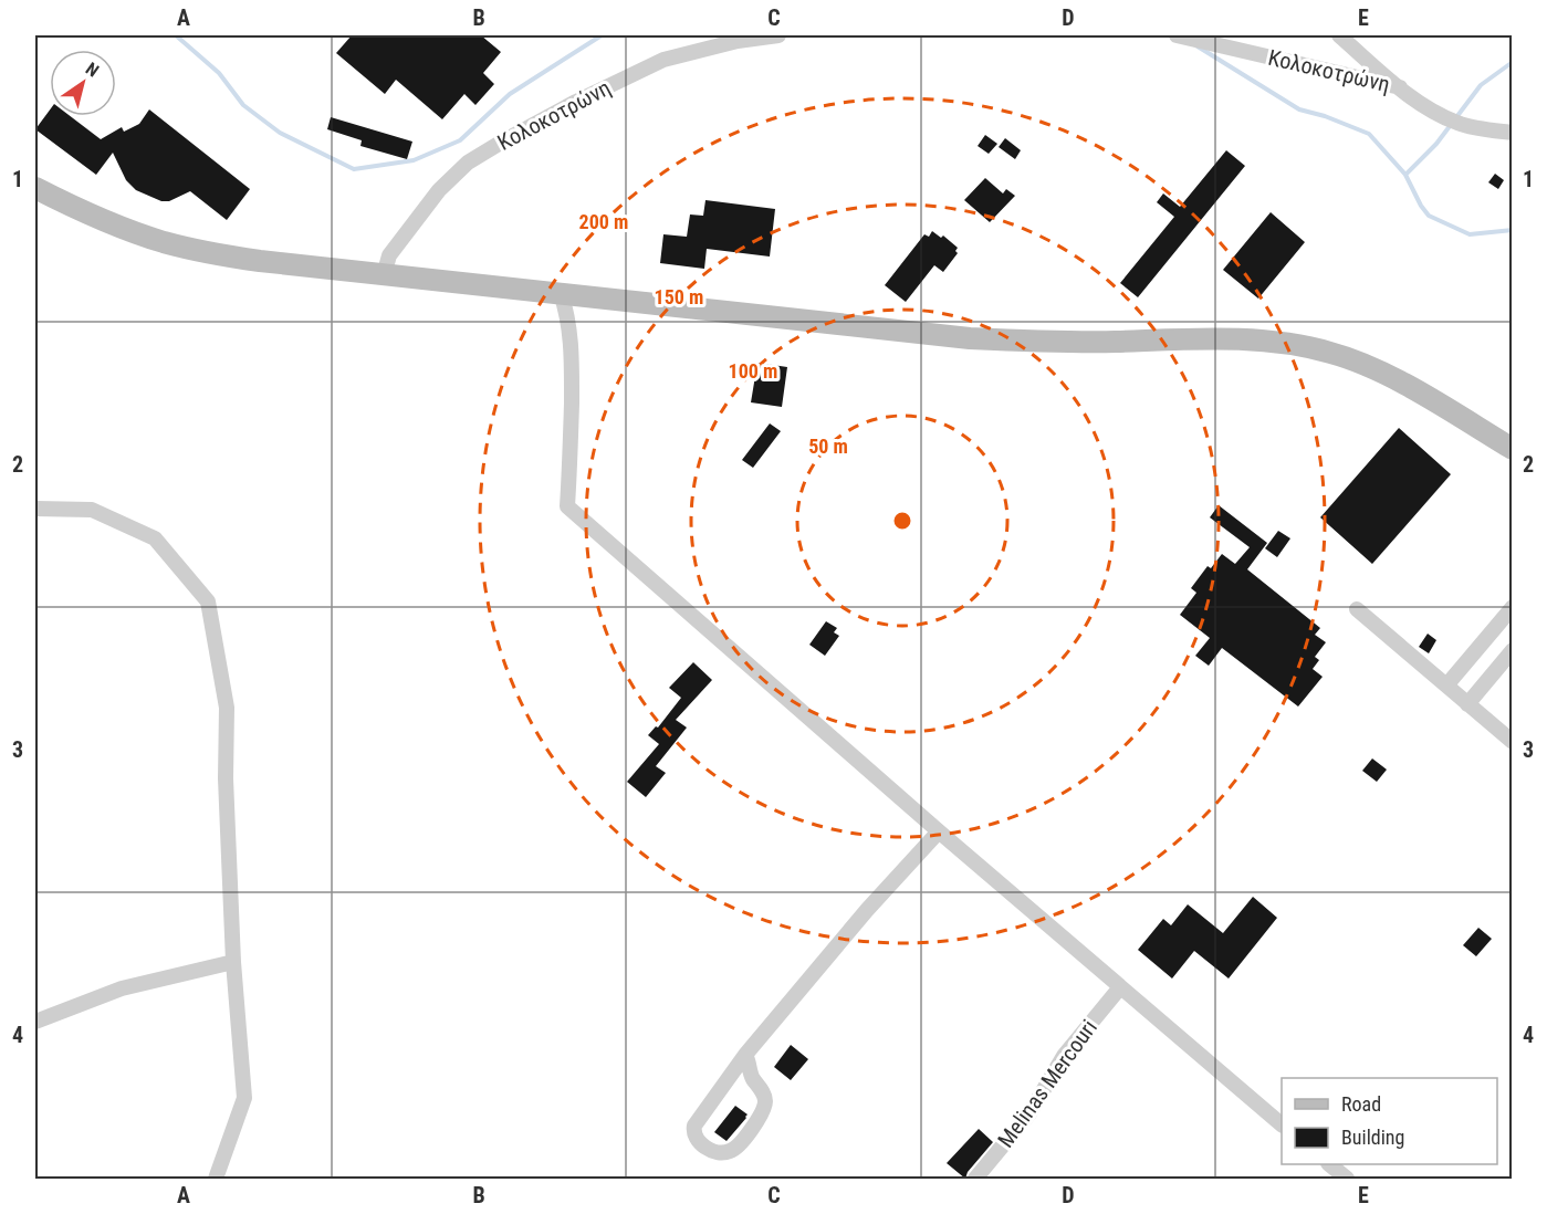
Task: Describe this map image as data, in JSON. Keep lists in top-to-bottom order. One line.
{"streets":{"street":["Κολοκοτρώνη","Melinas Mercouri"]},"legend":["Road","Building"],"north":"top right","grid":{"columns":["A","B","C","D","E"],"rows":["1","2","3","4"]},"rings":["200 m","150 m","100 m","50 m"]}
